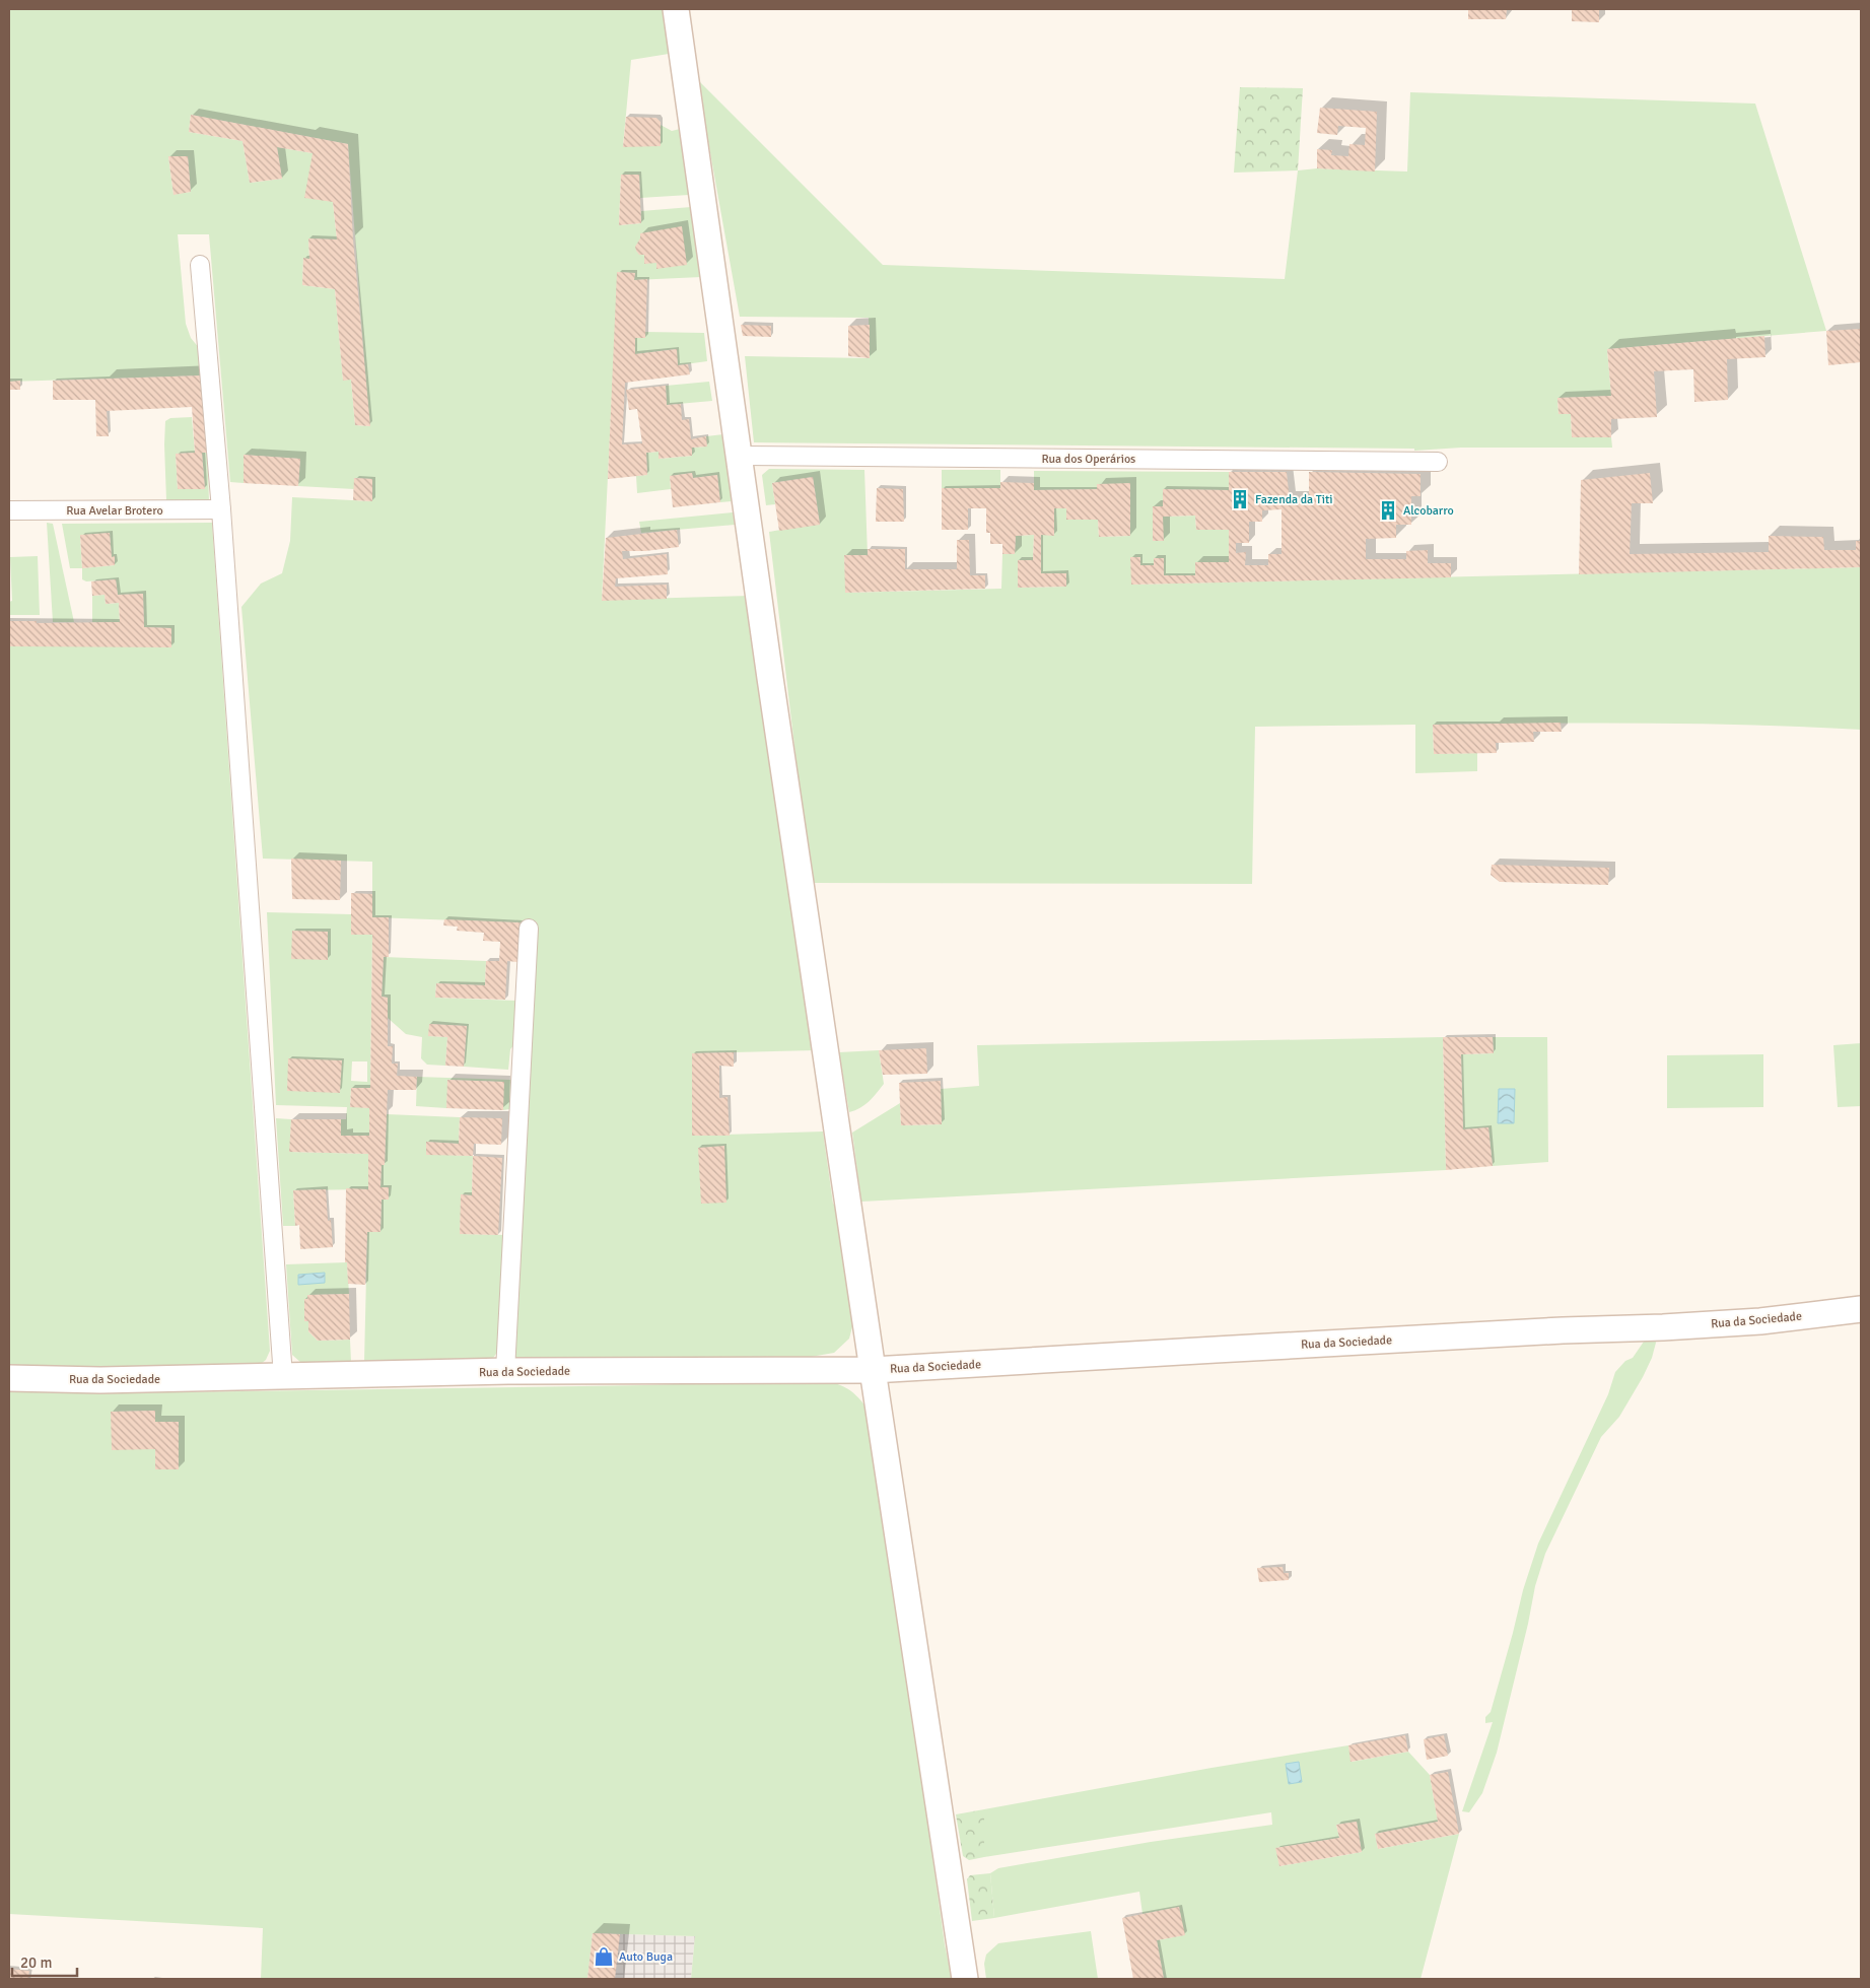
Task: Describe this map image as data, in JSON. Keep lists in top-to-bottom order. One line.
{"streets":{"main road":["Rua da Sociedade"],"street":["Rua dos Operários","Rua Avelar Brotero"]},"places":{"building":["Fazenda da Titi","Alcobarro"],"shop":["Auto Buga"]},"scale_bar":"20 m"}
